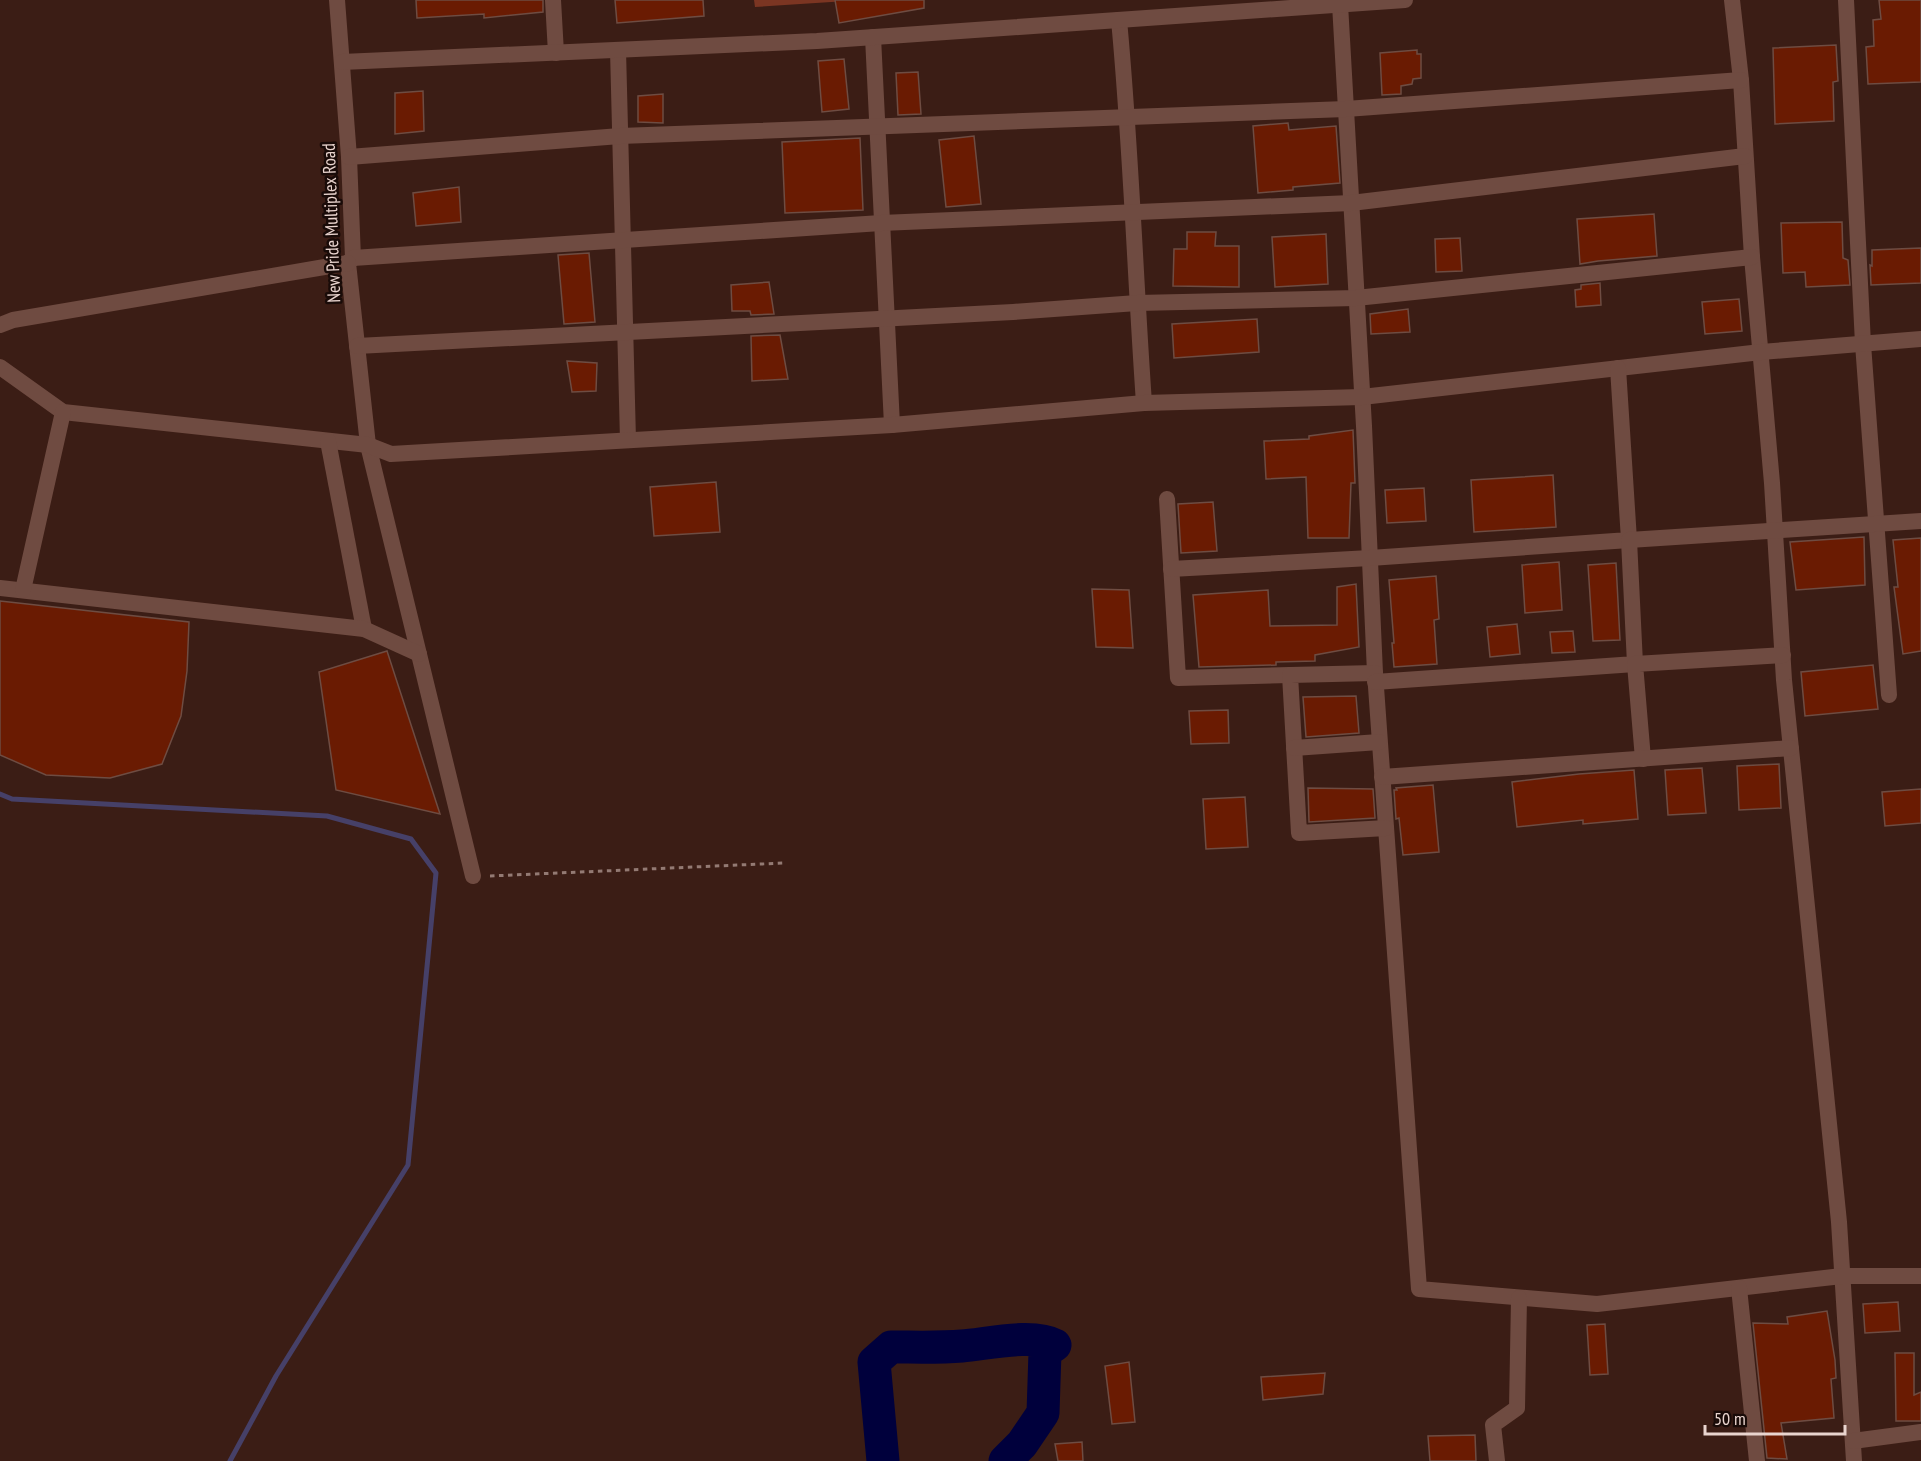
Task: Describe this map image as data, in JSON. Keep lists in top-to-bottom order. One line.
{"streets":{"street":["New Pride Multiplex Road"]},"scale_bar":"50 m"}
